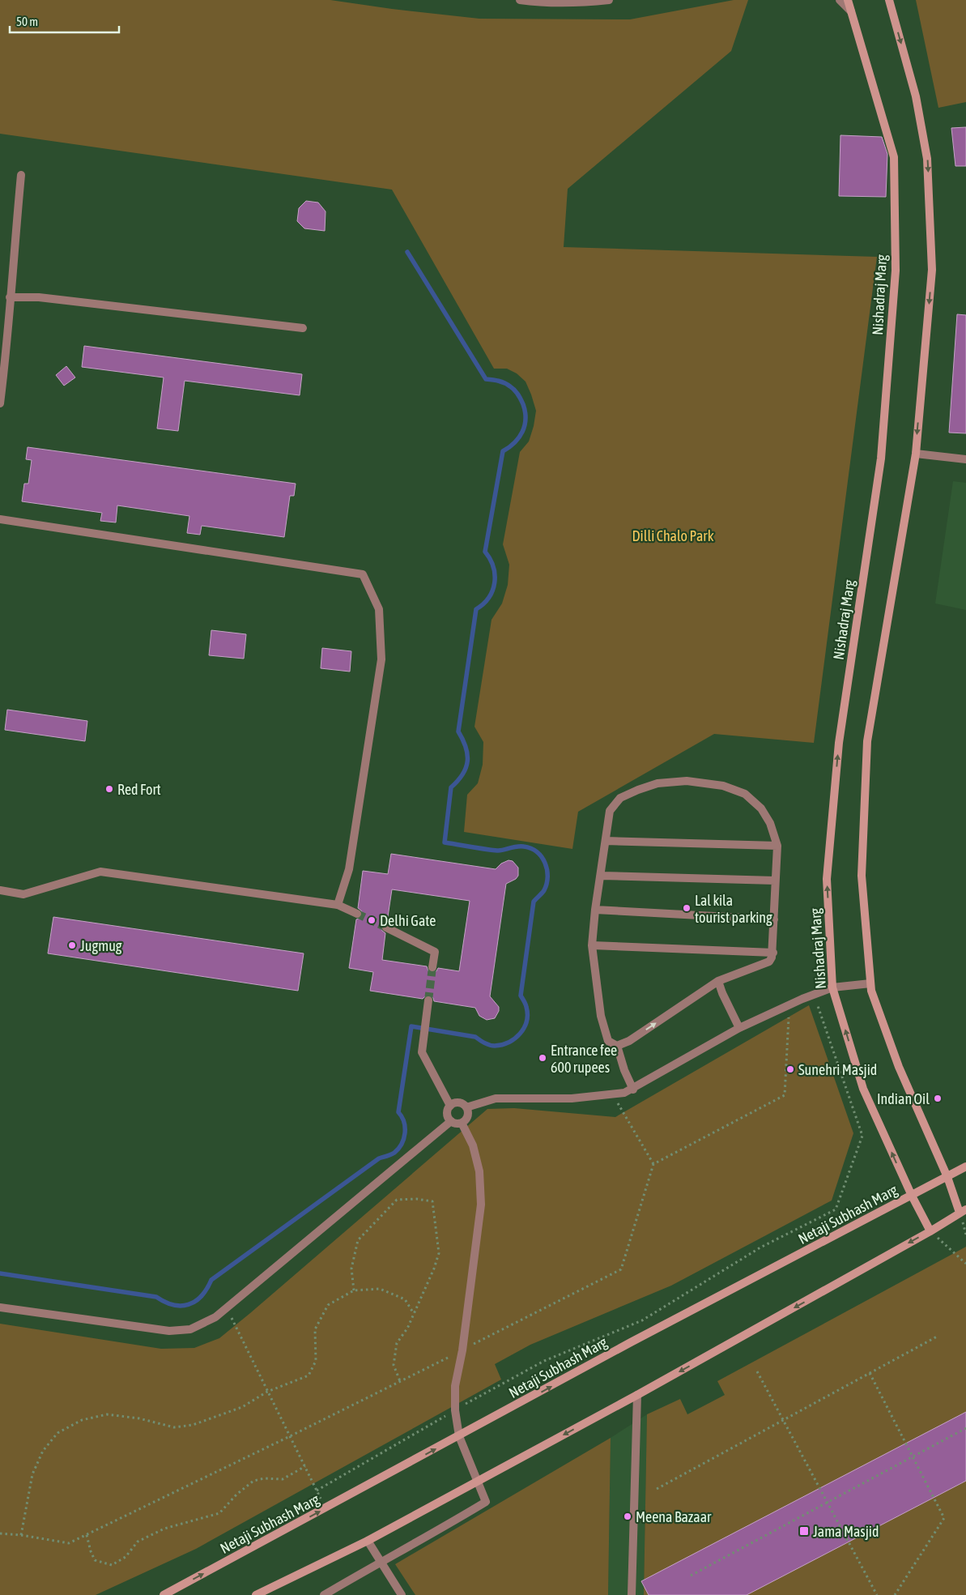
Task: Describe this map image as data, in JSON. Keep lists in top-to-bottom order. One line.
{"streets":{"main road":["Nishadraj Marg","Netaji Subhash Marg"]},"crossings":[["Nishadraj Marg","Netaji Subhash Marg"]],"parks":["Dilli Chalo Park"],"places":{"other":["Red Fort","Lal kila tourist parking","Delhi Gate","Jugmug","Entrance fee 600 rupees","Sunehri Masjid","Indian Oil","Meena Bazaar"],"transit":["Jama Masjid"]},"scale_bar":"50 m"}
